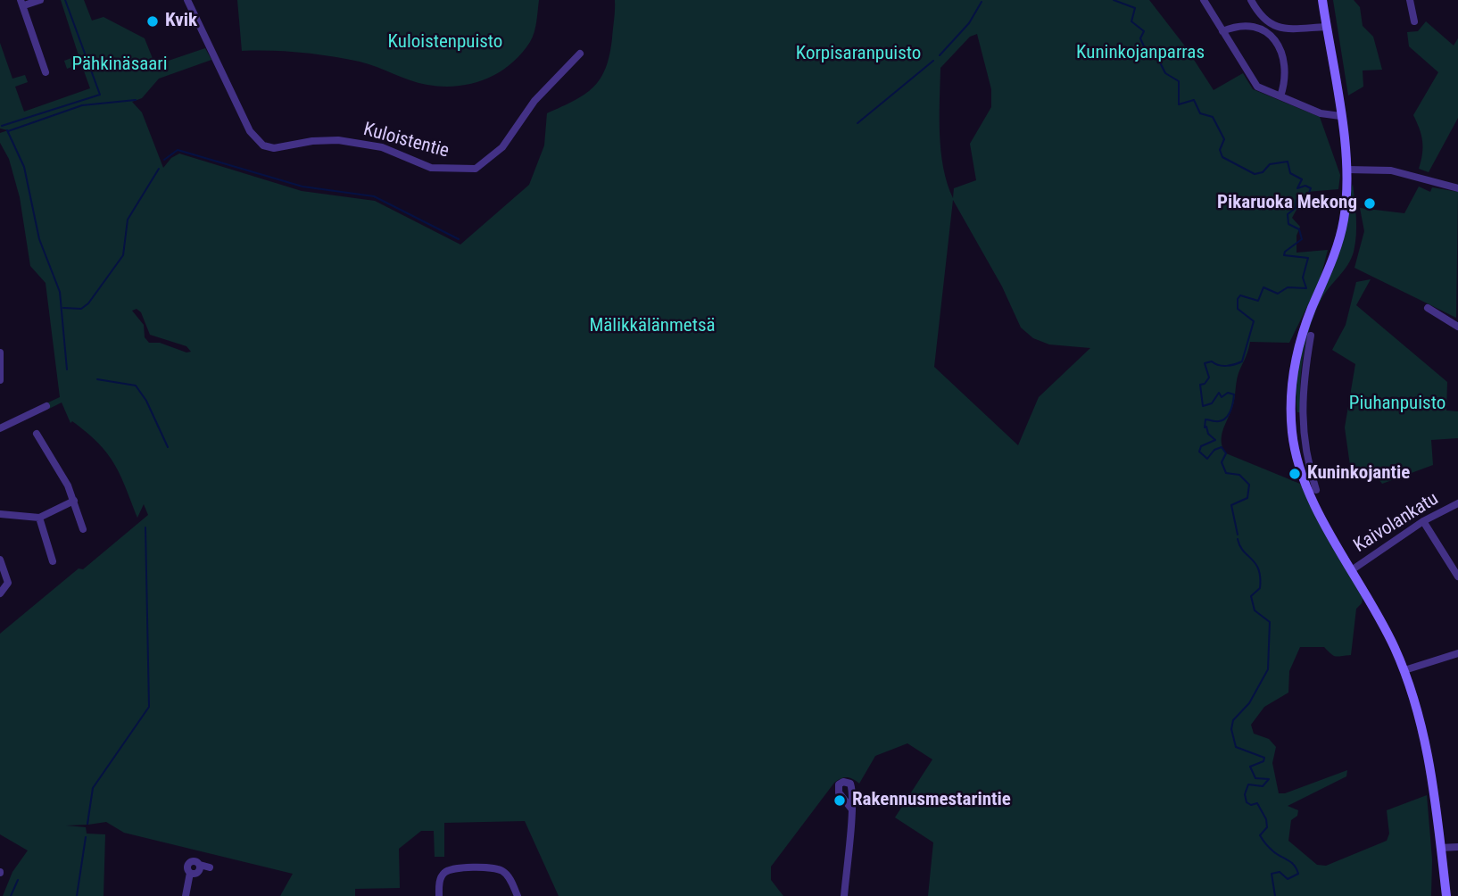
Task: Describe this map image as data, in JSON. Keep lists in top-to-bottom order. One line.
{"streets":{"street":["Kuloistentie","Kaivolankatu"]},"parks":["Kuloistenpuisto","Kuninkojanparras","Korpisaranpuisto","Pähkinäsaari","Mälikkälänmetsä","Piuhanpuisto"],"places":["Kvik","Pikaruoka Mekong","Kuninkojantie","Rakennusmestarintie"]}
